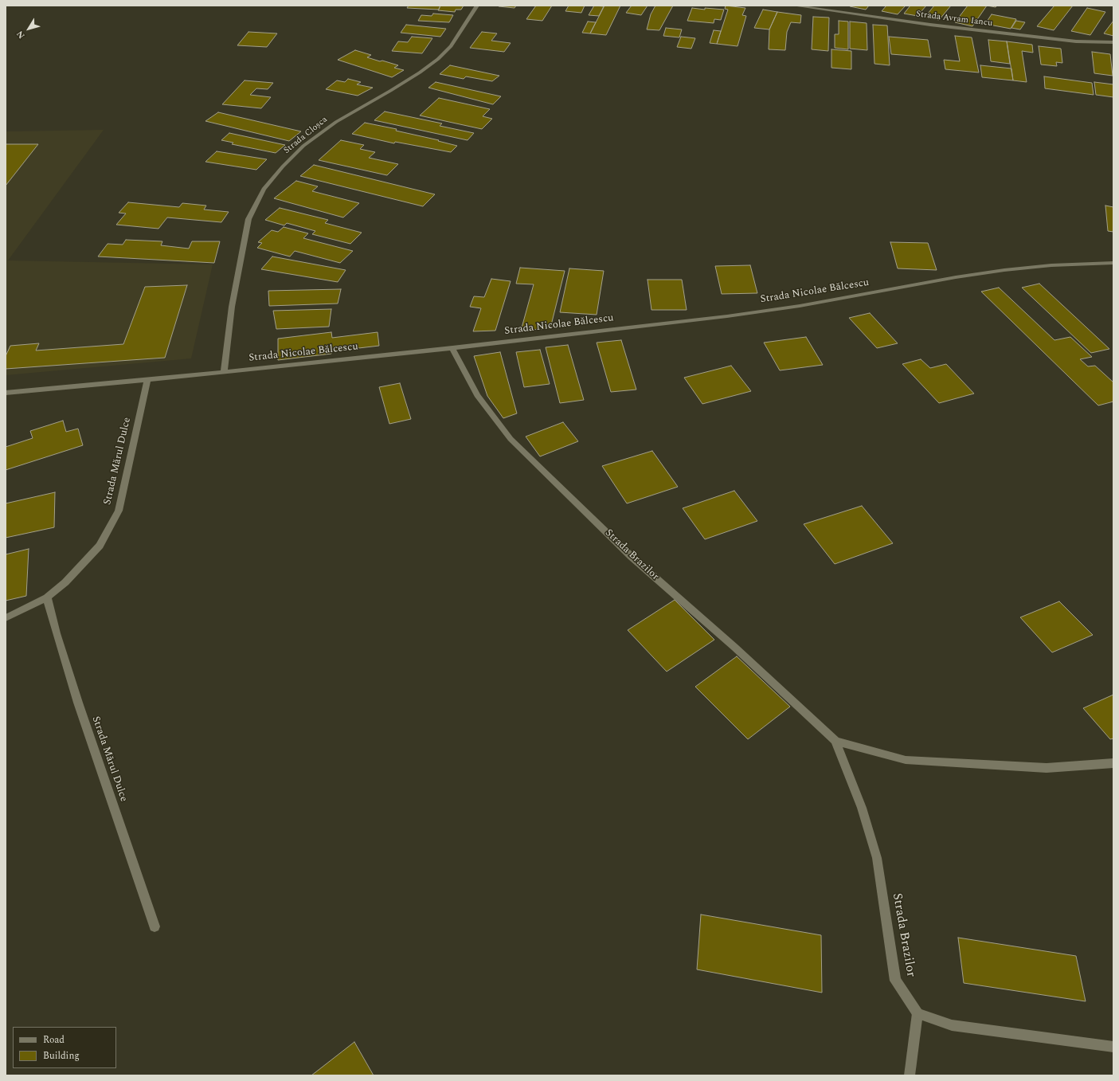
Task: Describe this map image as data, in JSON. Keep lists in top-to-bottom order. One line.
{"streets":{"street":["Strada Avram Iancu","Strada Cloșca","Strada Nicolae Bălcescu","Strada Mărul Dulce","Strada Brazilor"]},"crossings":[["Strada Cloșca","Strada Nicolae Bălcescu"],["Strada Nicolae Bălcescu","Strada Mărul Dulce"],["Strada Nicolae Bălcescu","Strada Brazilor"]],"legend":["Road","Building"],"north":"bottom left"}
